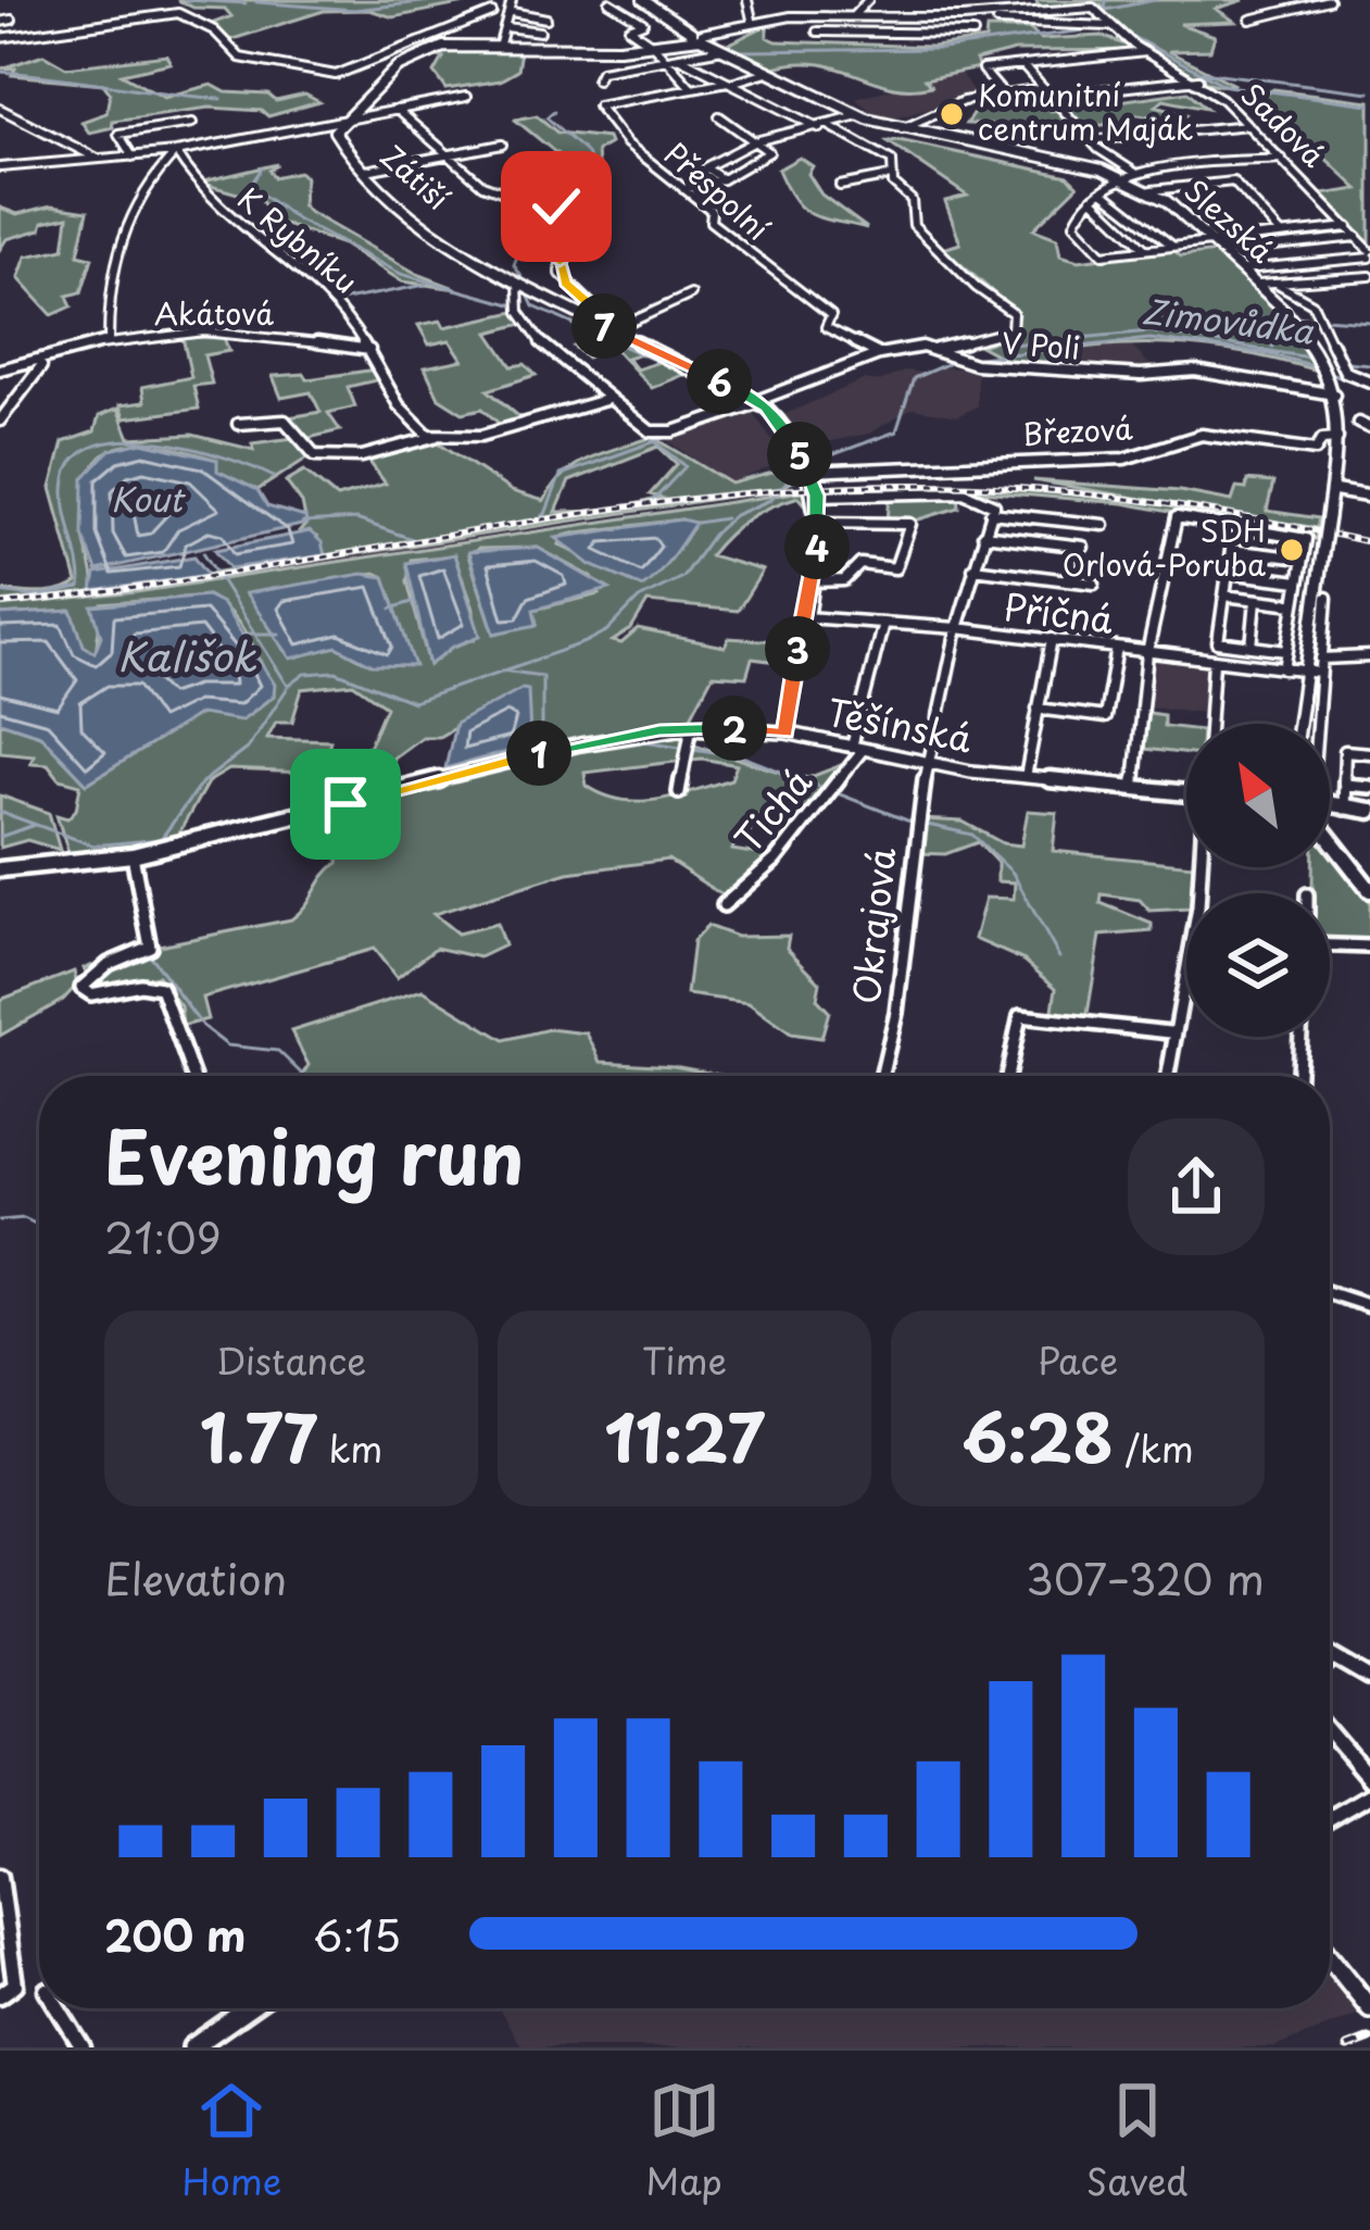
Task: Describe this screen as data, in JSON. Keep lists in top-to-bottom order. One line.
{"streets":{"street":["Sadová","Zátiší","Přespolní","Slezská","K Rybníku","Akátová","V Poli","Březová","Příčná","Těšínská","Tichá","Okrajová"]},"crossings":[["Zátiší","Přespolní"],["Zátiší","Slezská"],["Zátiší","K Rybníku"],["Zátiší","V Poli"],["Zátiší","Březová"],["Zátiší","Příčná"],["Zátiší","Těšínská"],["Přespolní","Slezská"],["Přespolní","V Poli"],["Slezská","V Poli"],["Slezská","Březová"],["Slezská","Příčná"],["K Rybníku","Akátová"],["Příčná","Okrajová"],["Těšínská","Tichá"],["Těšínská","Okrajová"]],"water":["Zimovůdka","Kout","Kališok"],"places":["Komunitní centrum Maják","SDH Orlová-Poruba"],"north":"top left","page":{"pins":["7","6","5","4","3","2","1"],"heading":["Evening run","21:09"],"stats":[["Distance","1.77 km"],["Time","11:27"],["Pace","6:28 /km"]],"chart":["Elevation","307–320 m"],"list":[{"name":"200 m","note":"6:15"}],"tabs":["Home","Map","Saved"]}}
